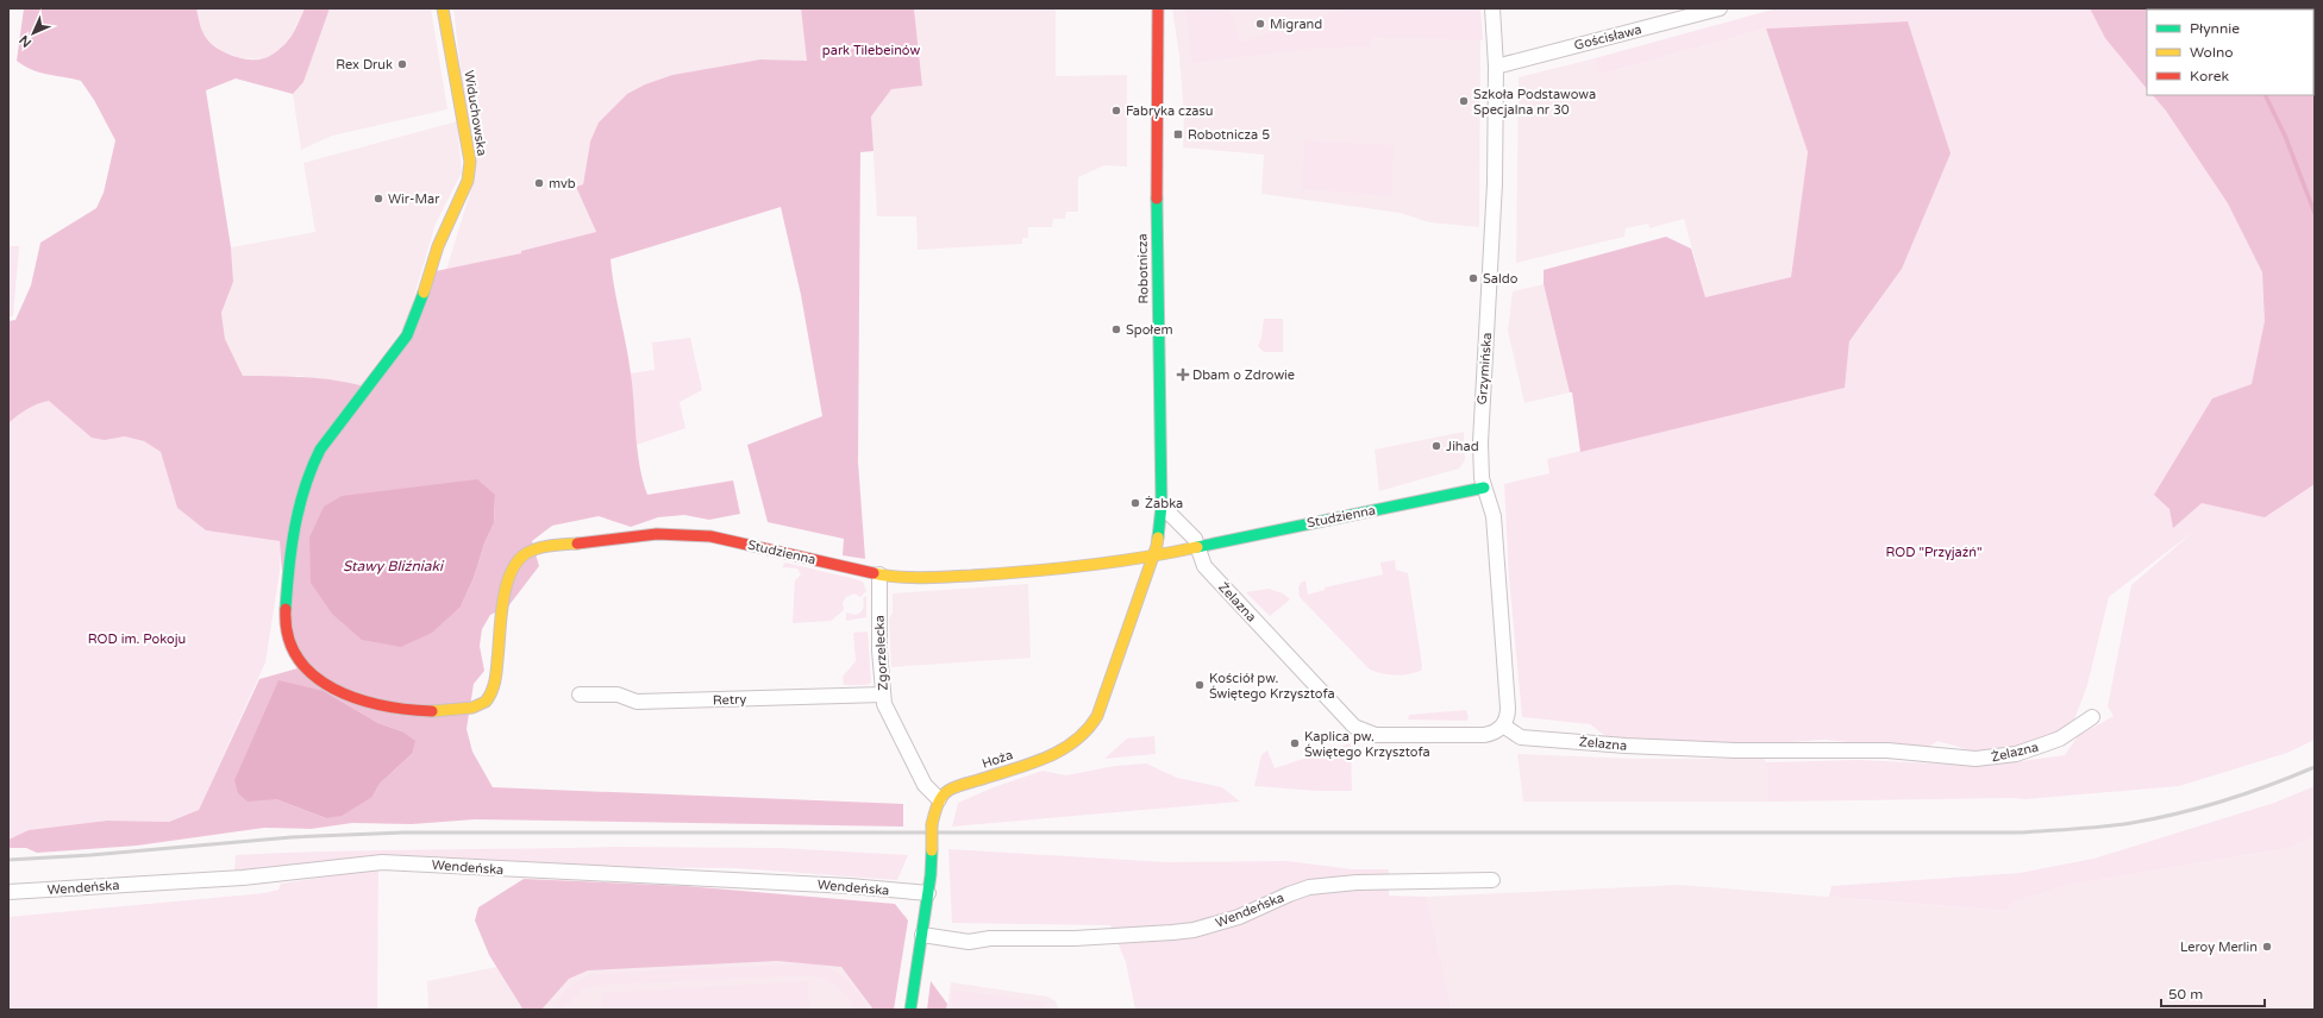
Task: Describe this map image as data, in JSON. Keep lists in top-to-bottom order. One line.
{"streets":{"street":["Gościsława","Widuchowska","Robotnicza","Grzymińska","Studzienna","Żelazna","Zgorzelecka","Retry","Hoża","Wendeńska"]},"crossings":[["Gościsława","Grzymińska"],["Widuchowska","Studzienna"],["Robotnicza","Studzienna"],["Robotnicza","Hoża"],["Grzymińska","Studzienna"],["Grzymińska","Żelazna"],["Studzienna","Żelazna"],["Studzienna","Zgorzelecka"],["Studzienna","Hoża"],["Zgorzelecka","Retry"],["Zgorzelecka","Hoża"]],"water":["Stawy Bliźniaki"],"parks":["park Tilebeinów","ROD \"Przyjaźń\"","ROD im. Pokoju"],"places":{"other":["Migrand","Rex Druk","Szkoła Podstawowa Specjalna nr 30","Fabryka czasu","mvb","Wir-Mar","Saldo","Społem","Jihad","Żabka","Kościół pw. Świętego Krzysztofa","Kaplica pw. Świętego Krzysztofa","Leroy Merlin"],"transit":["Robotnicza 5"],"health":["Dbam o Zdrowie"]},"legend":["Płynnie","Wolno","Korek"],"scale_bar":"50 m","north":"bottom left"}
